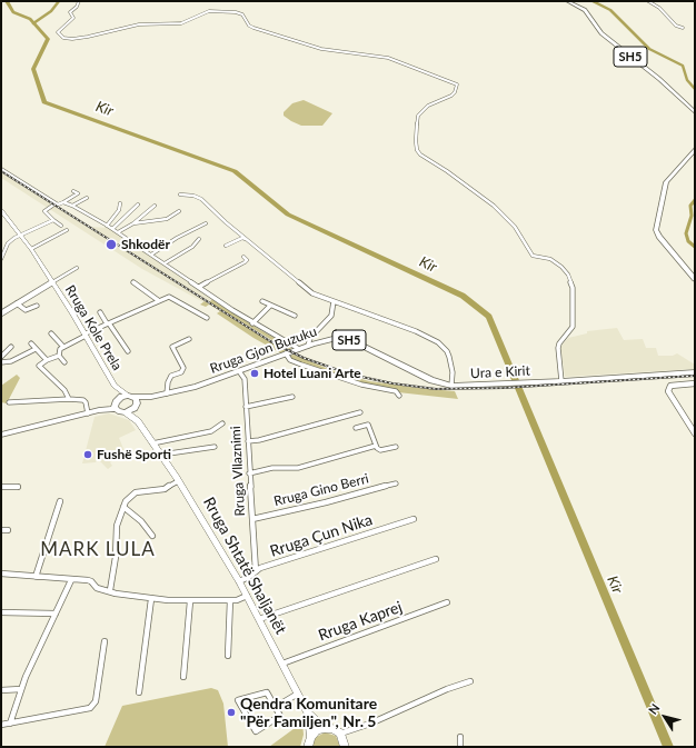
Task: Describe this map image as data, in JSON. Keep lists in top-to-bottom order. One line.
{"streets":{"main road":["SH5","Rruga Kole Prela","Rruga Gjon Buzuku","Ura e Kirit","Rruga Shtatë Shaljanët"],"street":["Rruga Vllaznimi","Rruga Gino Berri","Rruga Çun Nika","Rruga Kaprej"]},"crossings":[["SH5","Rruga Kole Prela"],["SH5","Rruga Gjon Buzuku"],["SH5","Ura e Kirit"],["SH5","Rruga Shtatë Shaljanët"],["Rruga Kole Prela","Rruga Gjon Buzuku"],["Rruga Kole Prela","Rruga Shtatë Shaljanët"],["Rruga Gjon Buzuku","Ura e Kirit"],["Rruga Gjon Buzuku","Rruga Vllaznimi"],["Rruga Gjon Buzuku","Rruga Shtatë Shaljanët"],["Rruga Vllaznimi","Rruga Gino Berri"],["Rruga Vllaznimi","Rruga Çun Nika"],["Rruga Çun Nika","Rruga Shtatë Shaljanët"],["Rruga Shtatë Shaljanët","Rruga Kaprej"]],"districts":["MARK LULA"],"water":["Kir"],"places":["Shkodër","Hotel Luani Arte","Fushë Sporti","Qendra Komunitare \"Për Familjen\", Nr. 5"],"north":"top left"}
